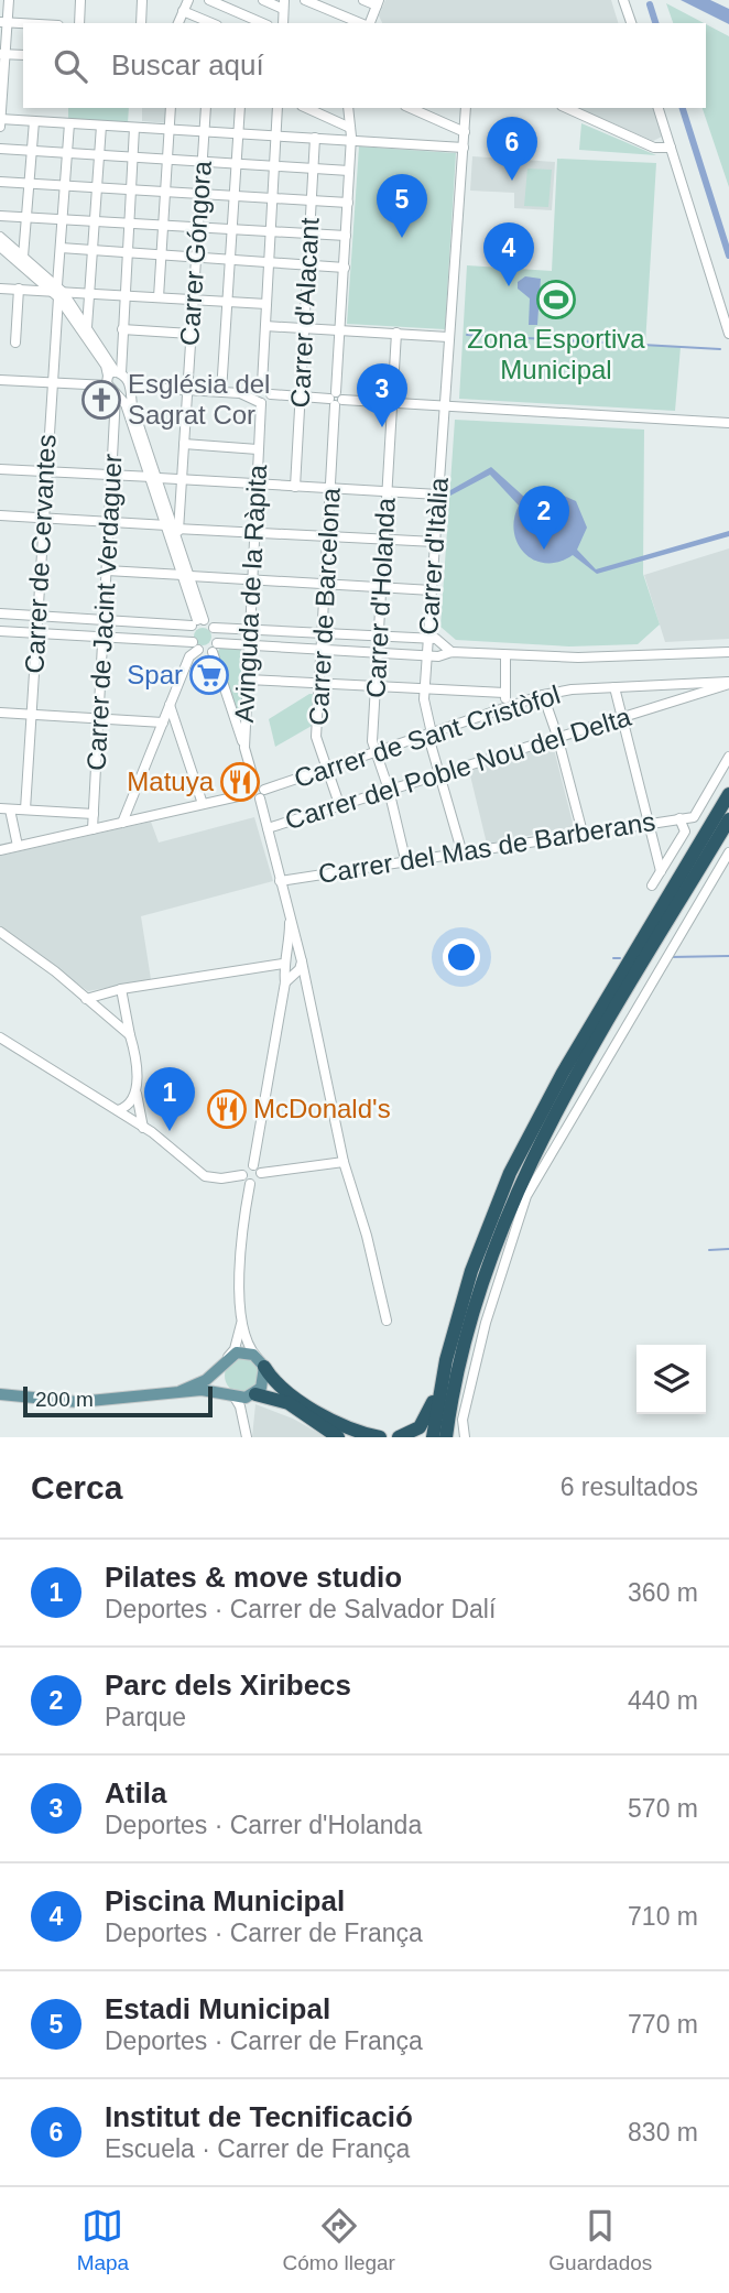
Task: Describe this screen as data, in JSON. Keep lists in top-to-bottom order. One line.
{"streets":{"street":["Carrer Góngora","Carrer d'Alacant","Carrer de Cervantes","Carrer d'Itàlia","Avinguda de la Ràpita","Carrer d'Holanda","Carrer de Barcelona","Carrer de Jacint Verdaguer","Carrer de Sant Cristòfol","Carrer del Poble Nou del Delta","Carrer del Mas de Barberans"]},"crossings":[["Carrer d'Itàlia","Carrer de Sant Cristòfol"],["Carrer d'Itàlia","Carrer del Poble Nou del Delta"],["Carrer d'Itàlia","Carrer del Mas de Barberans"],["Avinguda de la Ràpita","Carrer de Sant Cristòfol"],["Carrer d'Holanda","Carrer de Sant Cristòfol"],["Carrer d'Holanda","Carrer del Poble Nou del Delta"],["Carrer d'Holanda","Carrer del Mas de Barberans"],["Carrer de Barcelona","Carrer de Sant Cristòfol"],["Carrer de Barcelona","Carrer del Poble Nou del Delta"],["Carrer de Sant Cristòfol","Carrer del Poble Nou del Delta"]],"places":{"sports":["Zona Esportiva Municipal"],"church":["Església del Sagrat Cor"],"supermarket":["Spar"],"restaurant":["Matuya","McDonald's"]},"scale_bar":"200 m","page":{"search":"Buscar aquí","pins":["6","5","4","3","2","1"],"scale":"200 m","heading":["Cerca","6 resultados"],"list":[{"mark":"1","name":"Pilates & move studio","note":"Deportes · Carrer de Salvador Dalí","value":"360 m"},{"mark":"2","name":"Parc dels Xiribecs","note":"Parque","value":"440 m"},{"mark":"3","name":"Atila","note":"Deportes · Carrer d'Holanda","value":"570 m"},{"mark":"4","name":"Piscina Municipal","note":"Deportes · Carrer de França","value":"710 m"},{"mark":"5","name":"Estadi Municipal","note":"Deportes · Carrer de França","value":"770 m"},{"mark":"6","name":"Institut de Tecnificació","note":"Escuela · Carrer de França","value":"830 m"}],"nav":["Mapa","Cómo llegar","Guardados"]}}
